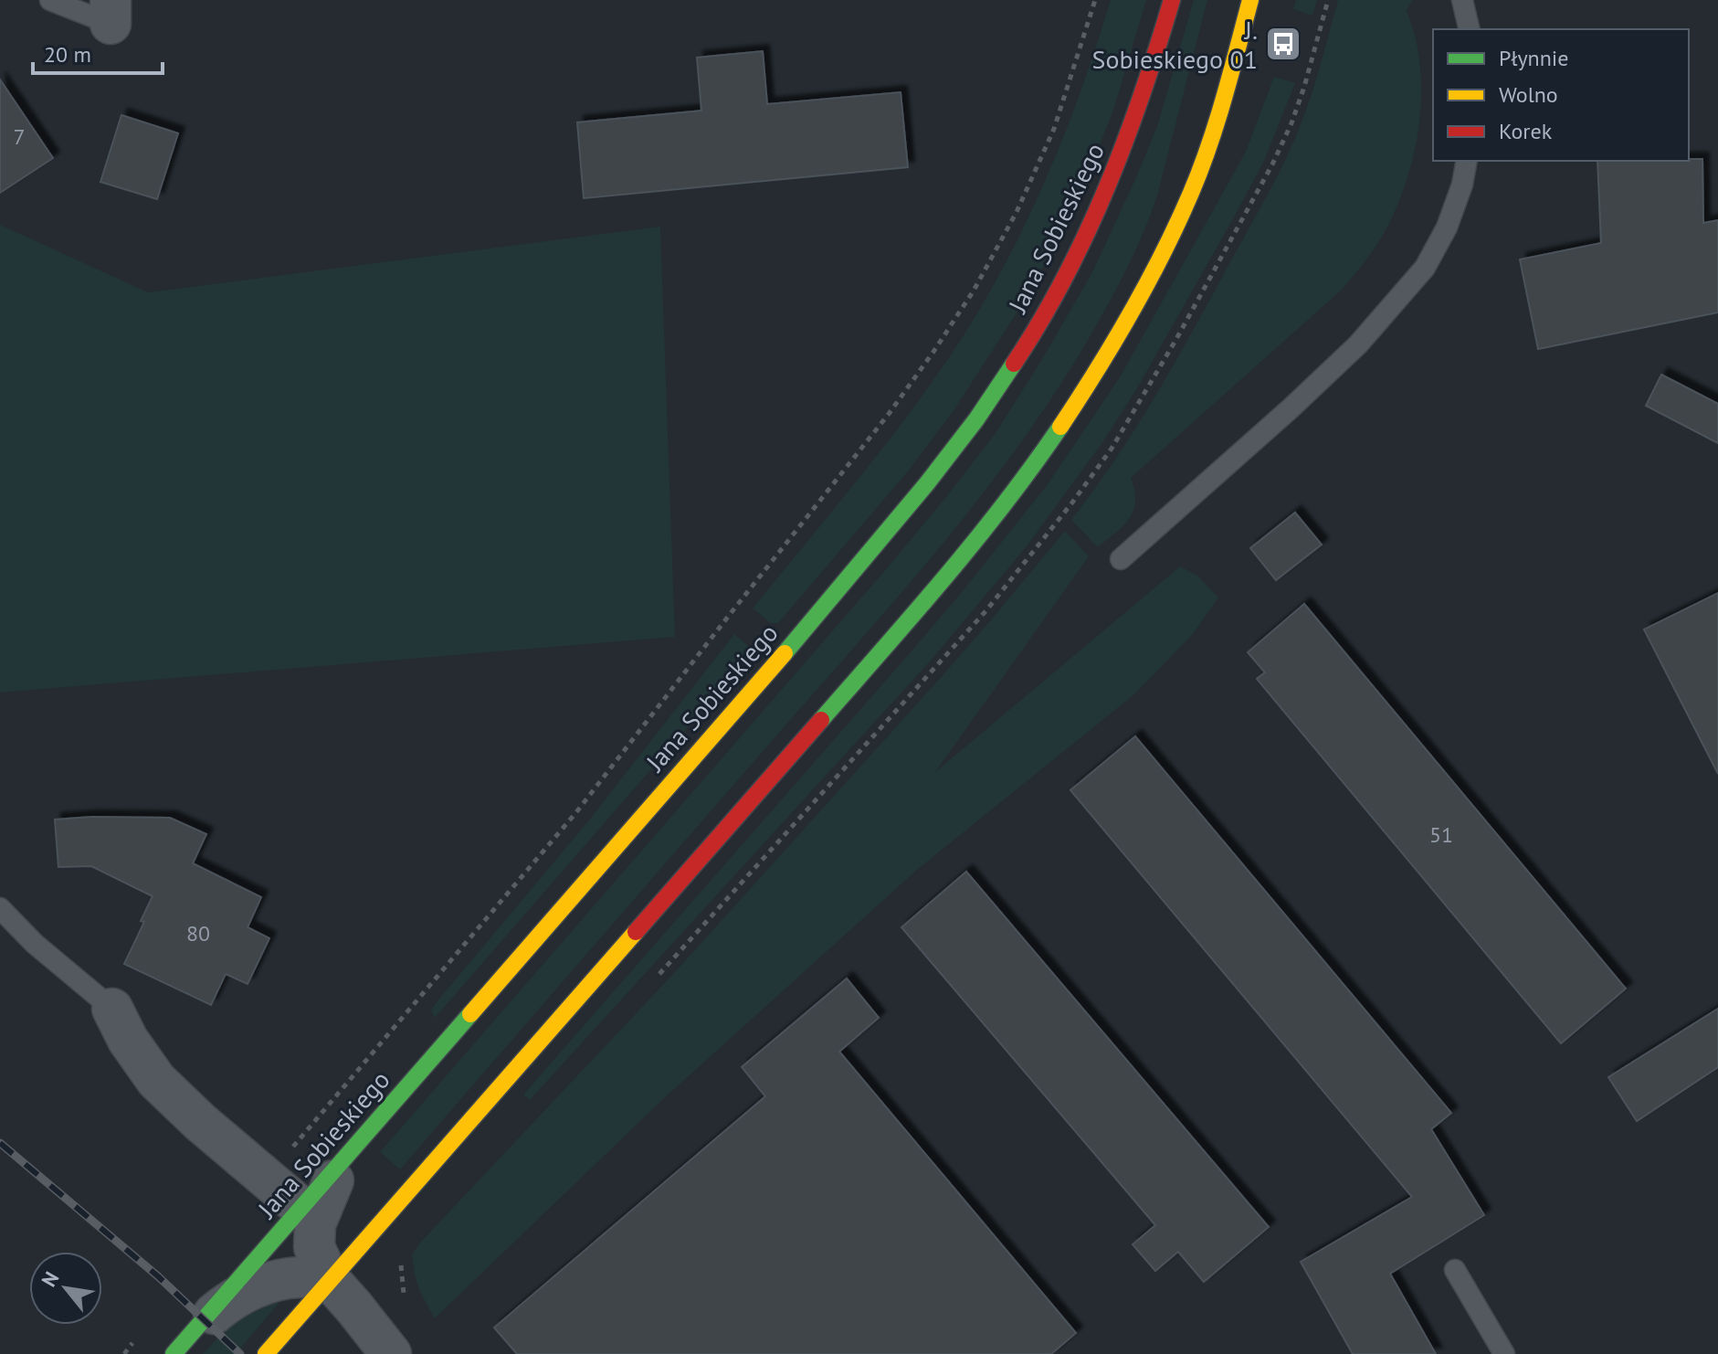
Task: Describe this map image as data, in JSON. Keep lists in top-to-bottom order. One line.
{"streets":{"main road":["Jana Sobieskiego"]},"places":{"bus stop":["J. Sobieskiego 01"]},"house_numbers":["7","51","80"],"legend":["Płynnie","Wolno","Korek"],"scale_bar":"20 m","north":"top left"}
